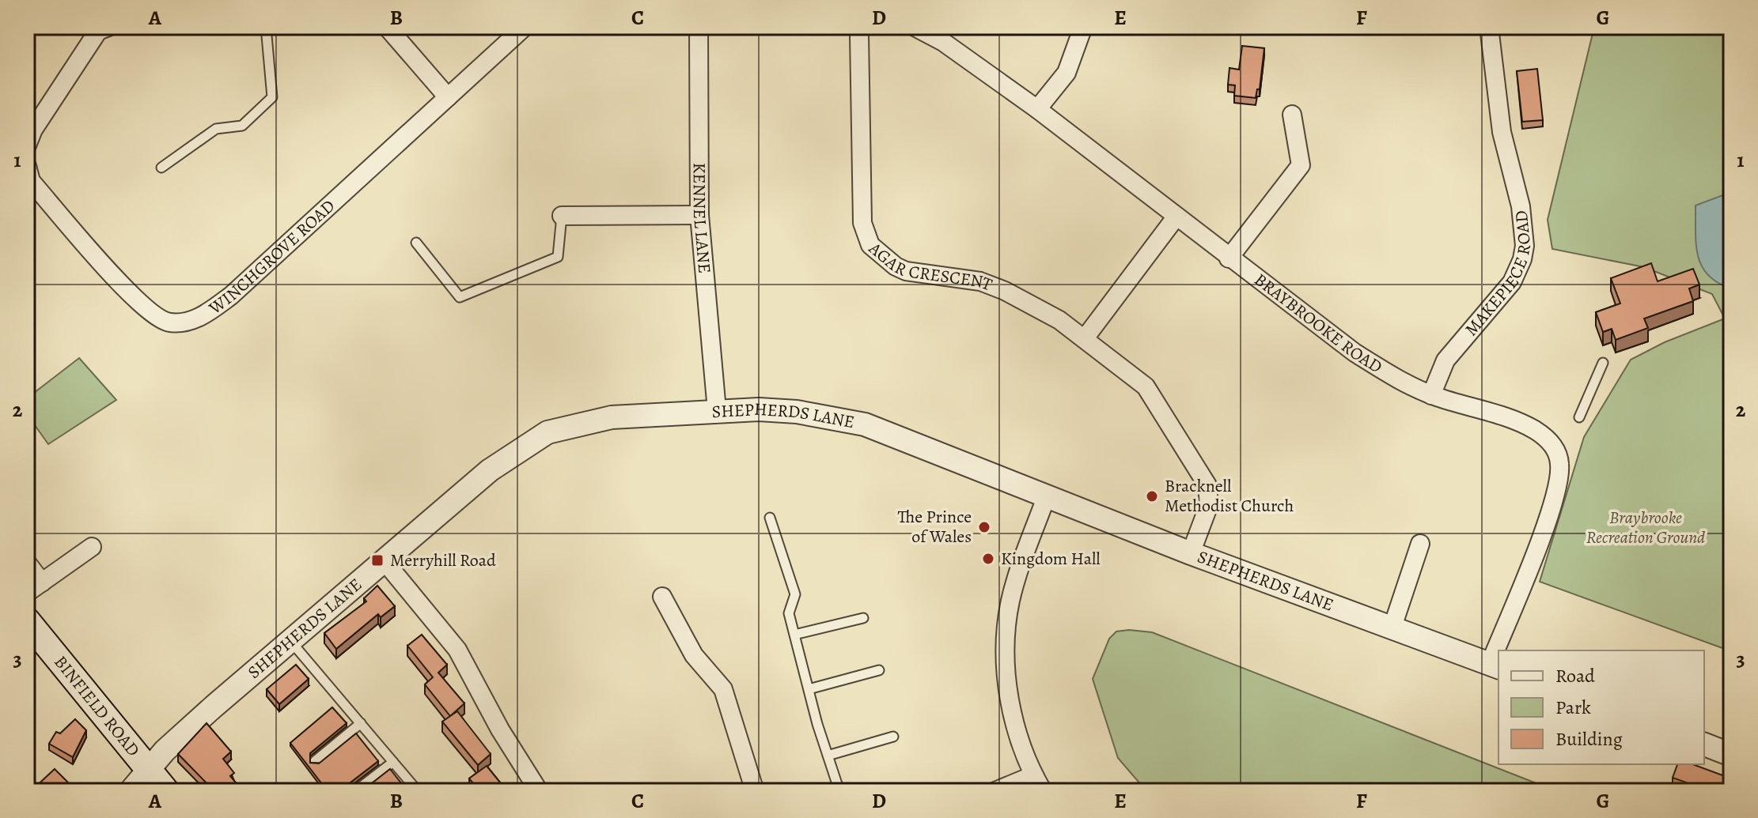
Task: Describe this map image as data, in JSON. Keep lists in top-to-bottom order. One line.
{"streets":{"main road":["BINFIELD ROAD"],"street":["KENNEL LANE","WINCHGROVE ROAD","AGAR CRESCENT","MAKEPIECE ROAD","BRAYBROOKE ROAD","SHEPHERDS LANE"]},"crossings":[["KENNEL LANE","SHEPHERDS LANE"],["AGAR CRESCENT","SHEPHERDS LANE"],["MAKEPIECE ROAD","BRAYBROOKE ROAD"],["SHEPHERDS LANE","BINFIELD ROAD"]],"parks":["Braybrooke Recreation Ground"],"places":{"other":["Bracknell Methodist Church","The Prince of Wales","Kingdom Hall"],"transit":["Merryhill Road"]},"legend":["Road","Park","Building"],"grid":{"columns":["A","B","C","D","E","F","G"],"rows":["1","2","3"]}}
